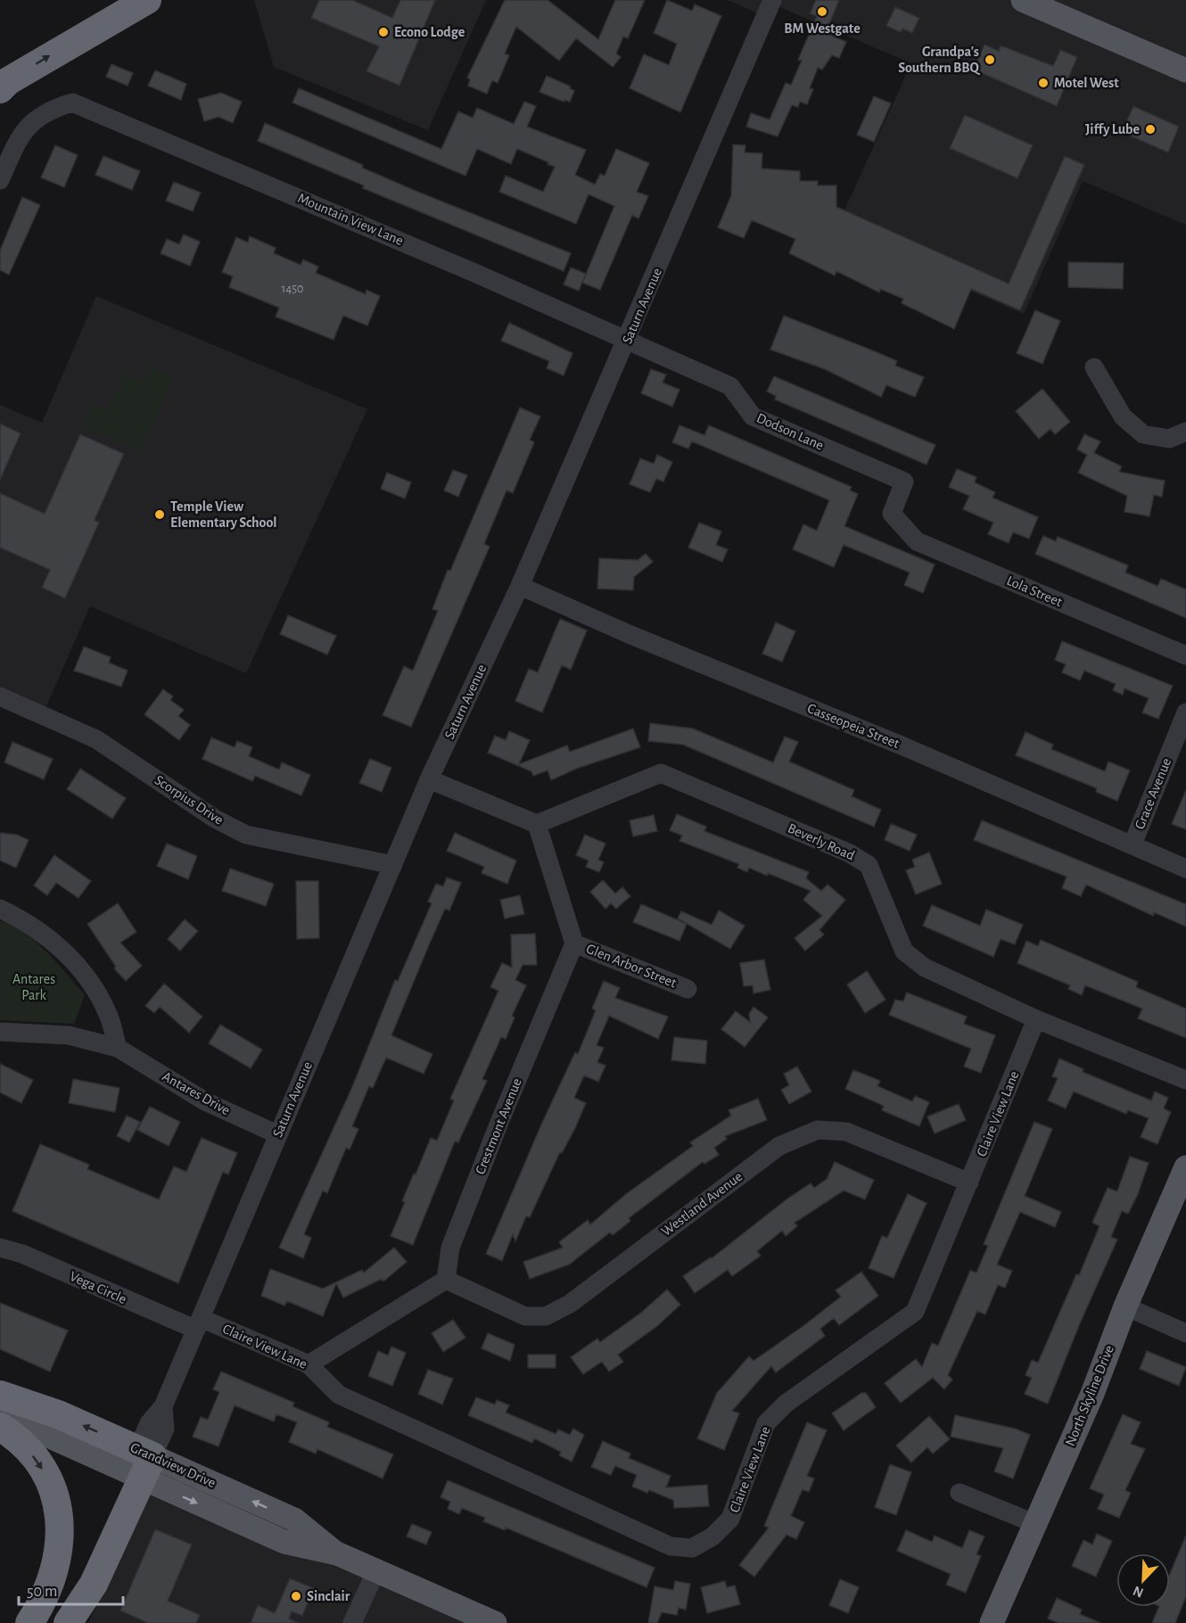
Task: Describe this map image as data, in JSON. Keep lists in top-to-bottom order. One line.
{"streets":{"highway":["Grandview Drive"],"main road":["North Skyline Drive"],"street":["Mountain View Lane","Saturn Avenue","Dodson Lane","Lola Street","Casseopeia Street","Grace Avenue","Scorpius Drive","Beverly Road","Glen Arbor Street","Antares Drive","Claire View Lane","Crestmont Avenue","Westland Avenue","Vega Circle"]},"crossings":[["Mountain View Lane","Saturn Avenue"],["Mountain View Lane","Dodson Lane"],["Saturn Avenue","Dodson Lane"],["Saturn Avenue","Casseopeia Street"],["Saturn Avenue","Scorpius Drive"],["Saturn Avenue","Antares Drive"],["Saturn Avenue","Claire View Lane"],["Saturn Avenue","Vega Circle"],["Saturn Avenue","Grandview Drive"],["Dodson Lane","Lola Street"],["Casseopeia Street","Grace Avenue"],["Beverly Road","Claire View Lane"],["Glen Arbor Street","Crestmont Avenue"],["Claire View Lane","Westland Avenue"],["Claire View Lane","Vega Circle"],["Crestmont Avenue","Westland Avenue"]],"parks":["Antares Park"],"places":["BM Westgate","Econo Lodge","Grandpa's Southern BBQ","Motel West","Jiffy Lube","Temple View Elementary School","Sinclair"],"house_numbers":["1450"],"scale_bar":"50 m","north":"bottom left"}
